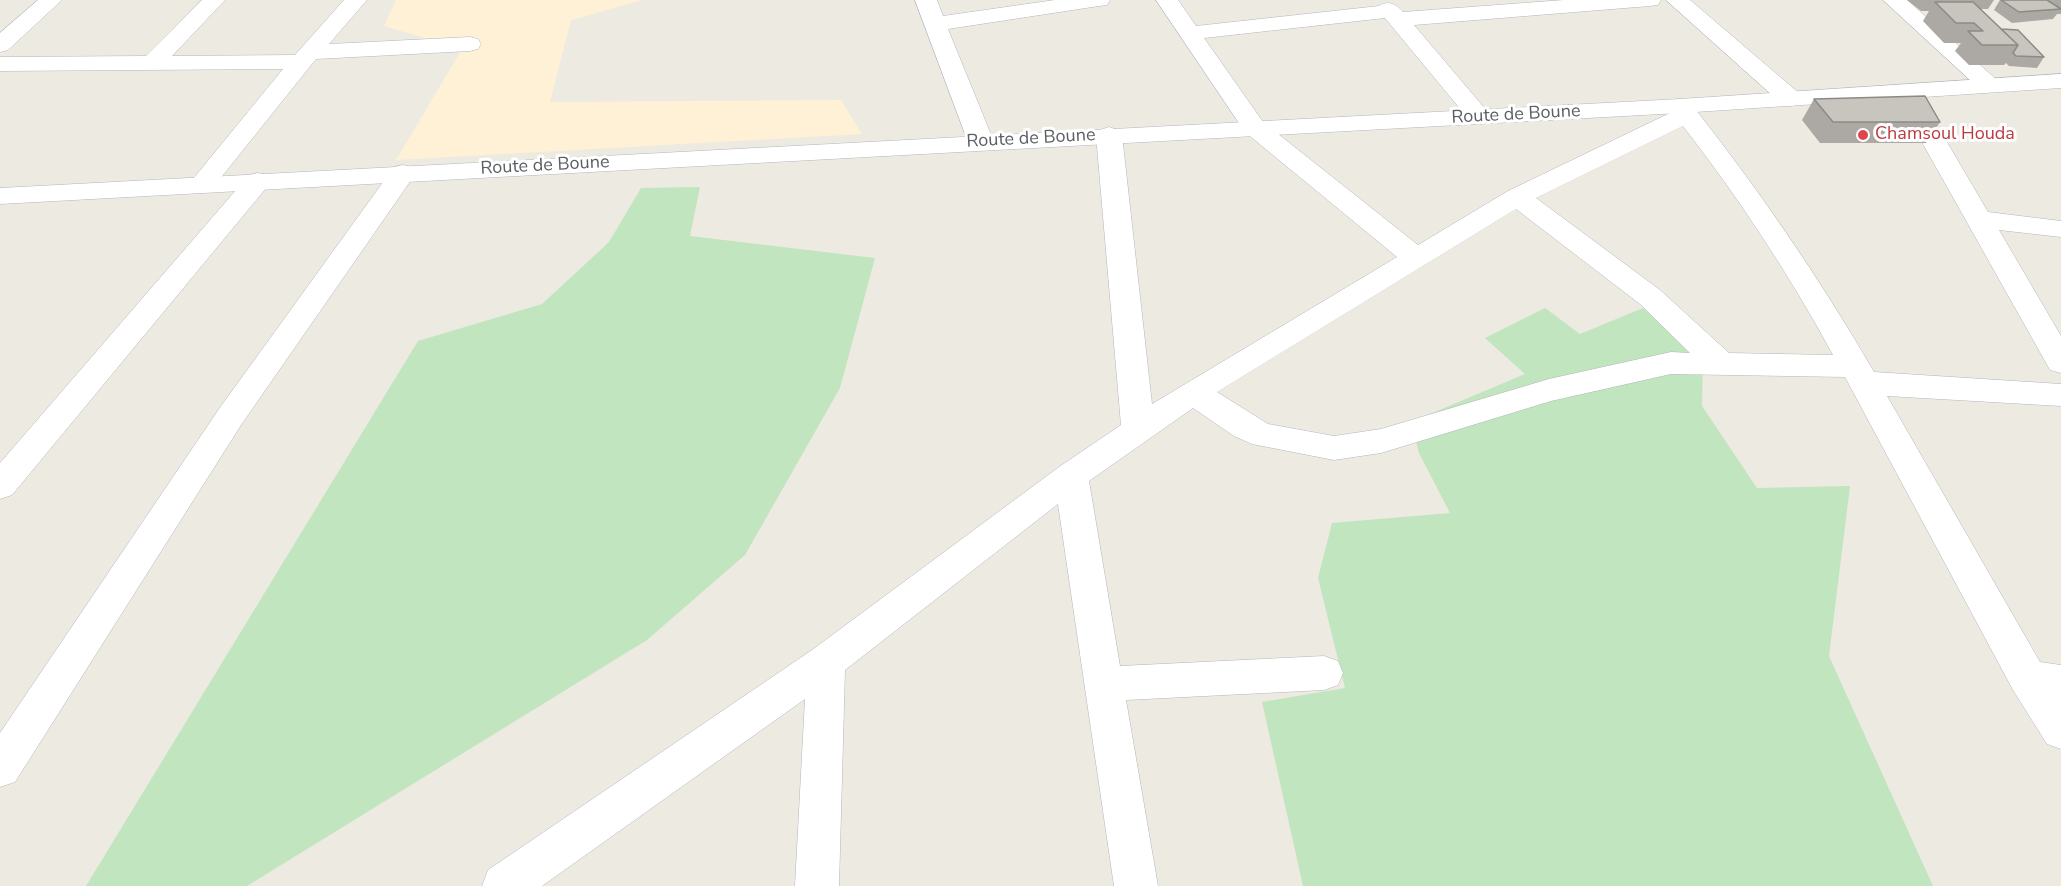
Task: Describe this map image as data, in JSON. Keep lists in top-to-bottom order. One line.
{"streets":{"street":["Route de Boune"]},"places":["Chamsoul Houda"]}
